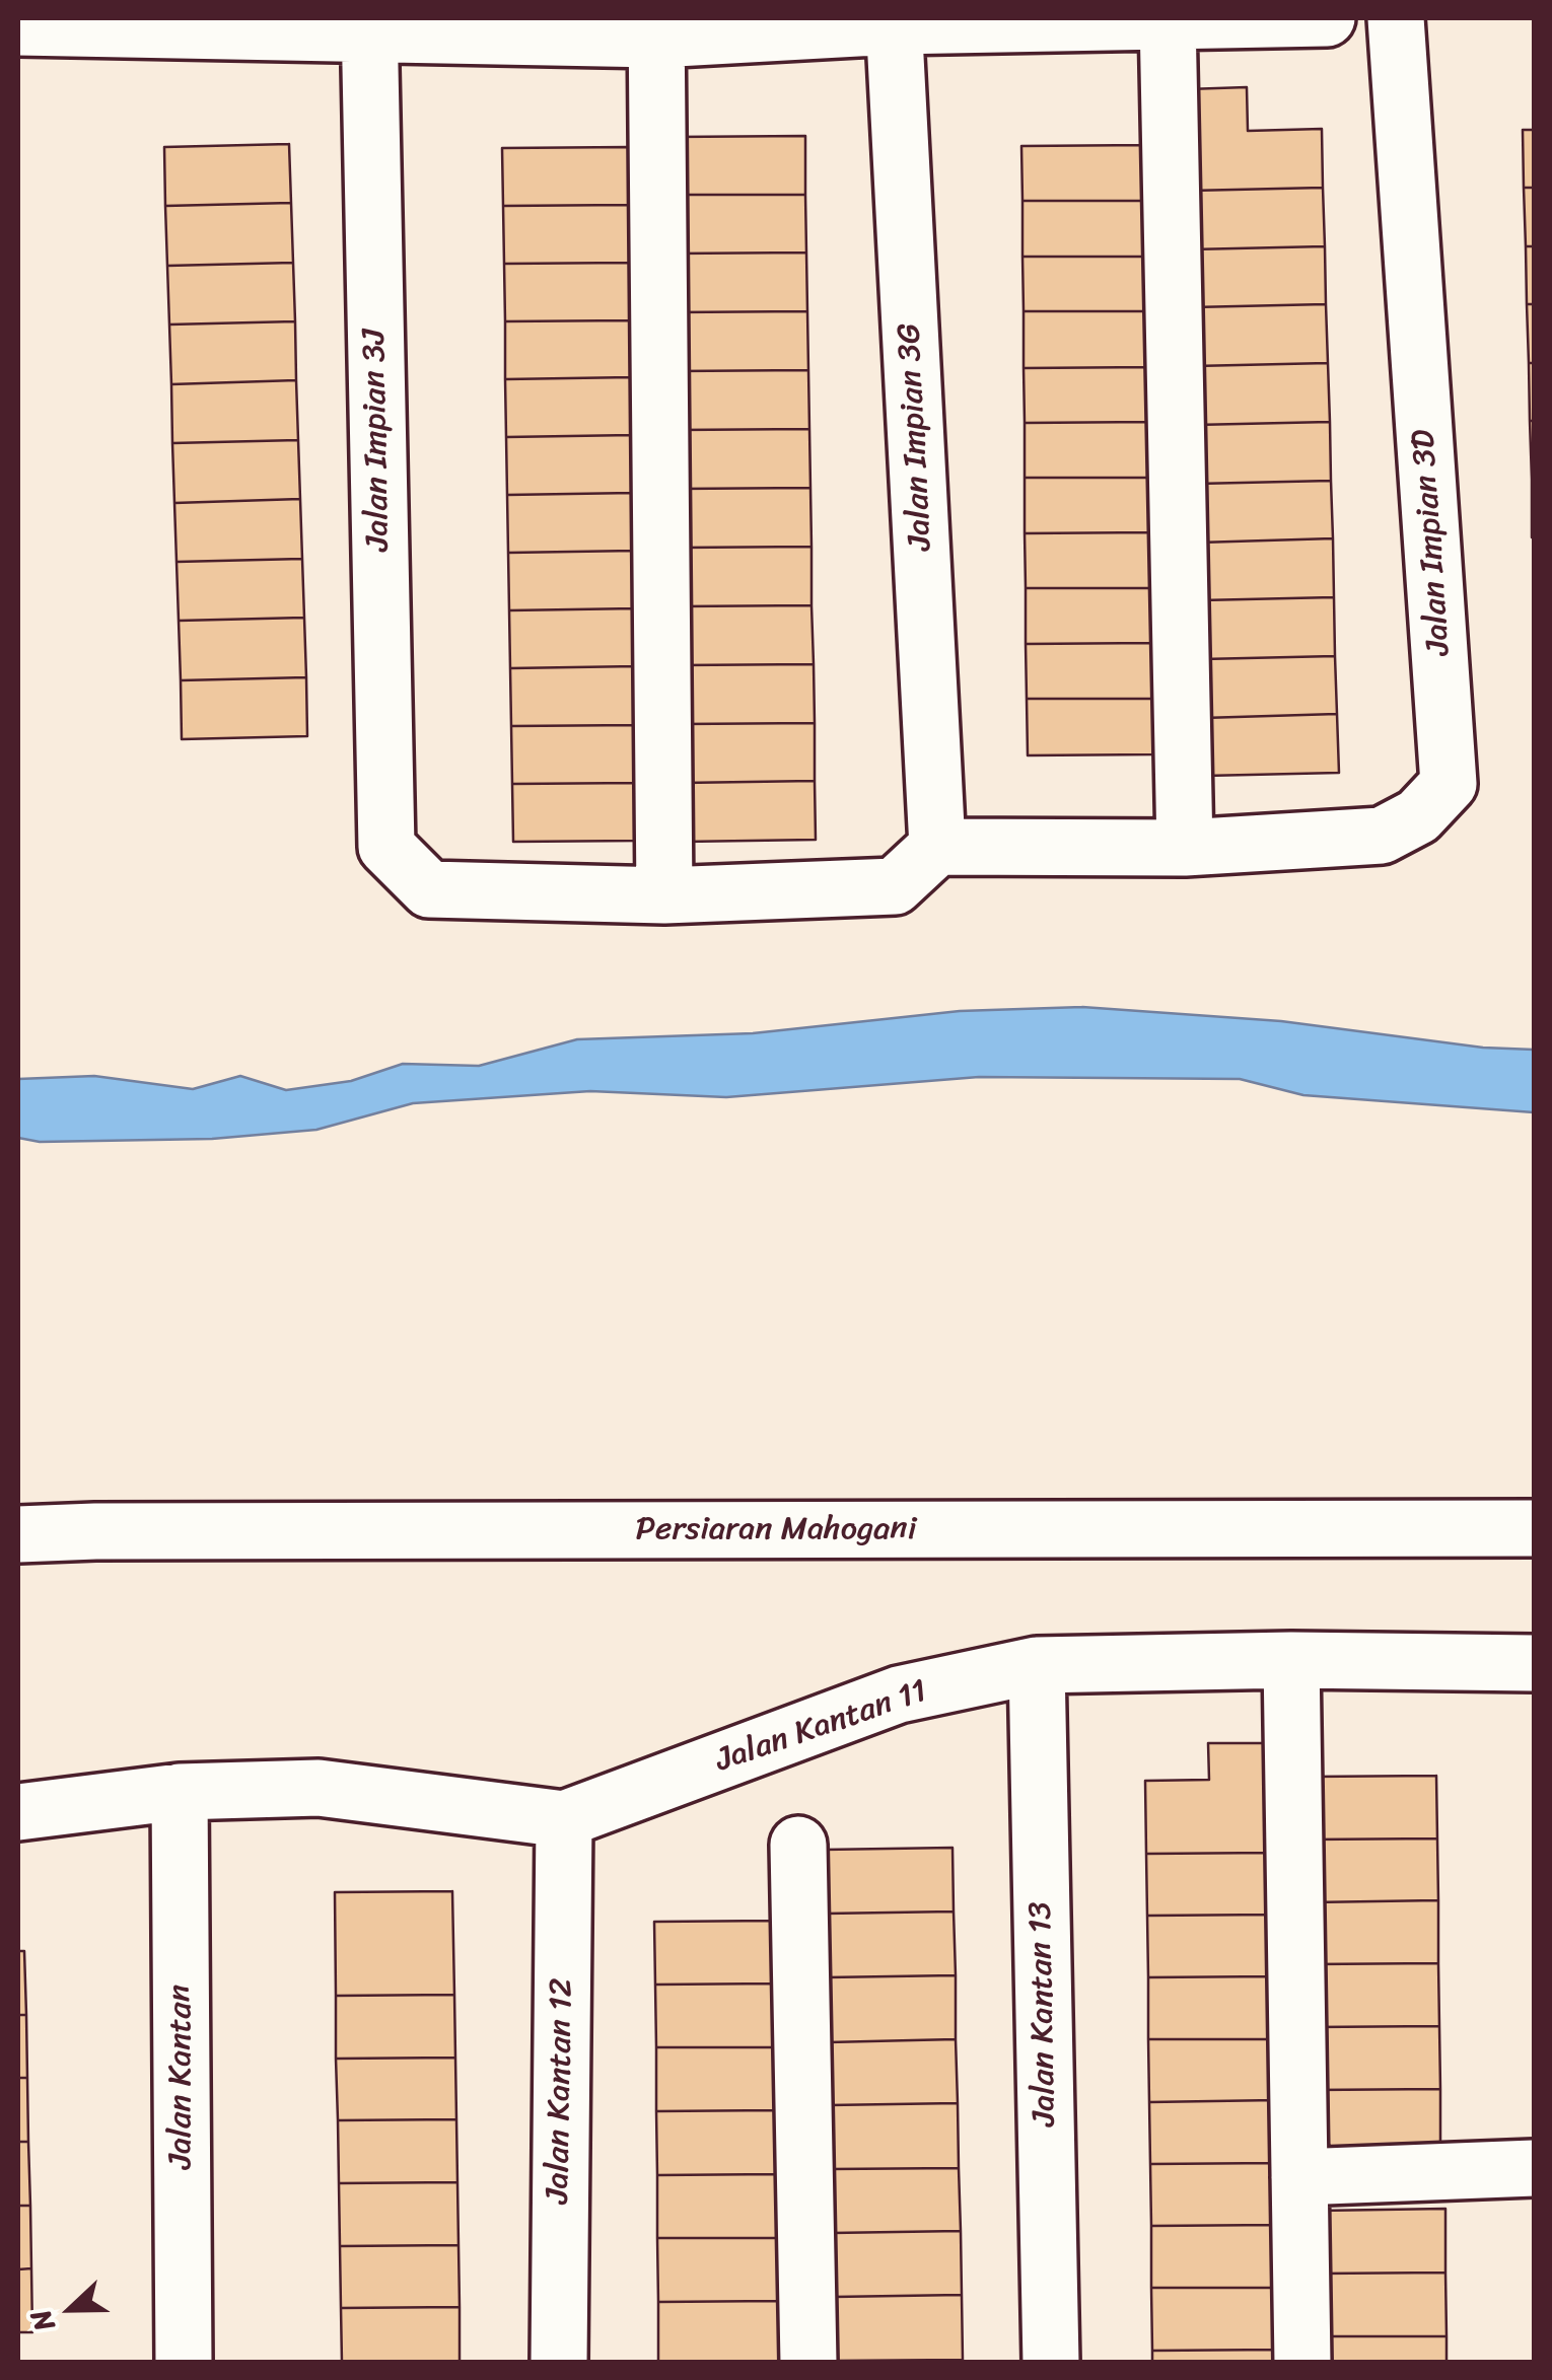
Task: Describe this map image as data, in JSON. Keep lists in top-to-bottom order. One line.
{"streets":{"street":["Jalan Impian 3G","Jalan Impian 3J","Jalan Impian 3D","Persiaran Mahogani","Jalan Kantan 11","Jalan Kantan 13","Jalan Kantan","Jalan Kantan 12"]},"crossings":[["Jalan Kantan 11","Jalan Kantan 13"],["Jalan Kantan 11","Jalan Kantan"],["Jalan Kantan 11","Jalan Kantan 12"]],"north":"left"}
